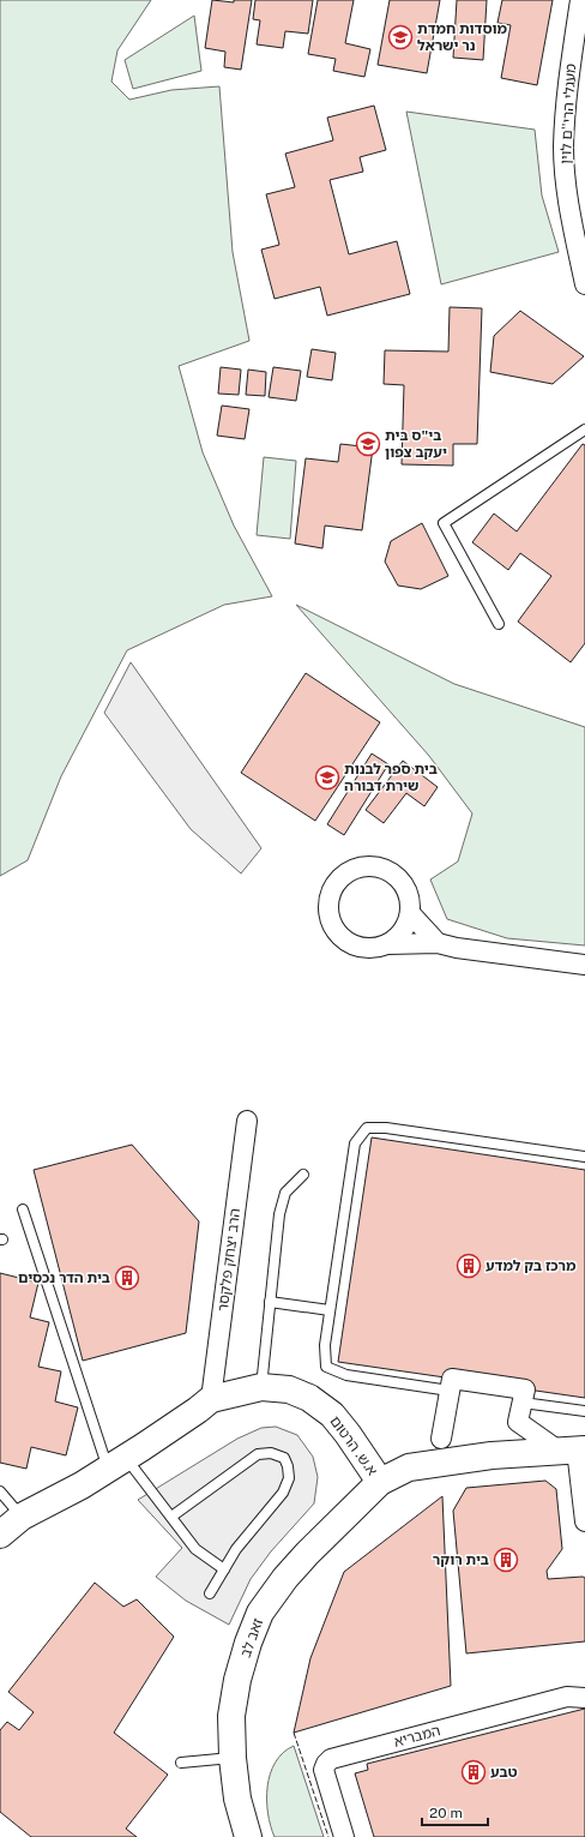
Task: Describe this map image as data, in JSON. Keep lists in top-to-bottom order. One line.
{"streets":{"street":["מעגלי הרי''ם לוין","הרב יצחק פלקסר","א.ש. הרטום","זאב לב","המבריא"]},"crossings":[["הרב יצחק פלקסר","א.ש. הרטום"],["א.ש. הרטום","זאב לב"]],"places":{"school or university":["מוסדות חמדת נר ישראל","בי\"ס בית יעקב צפון","בית ספר לבנות שירת דבורה"],"building":["מרכז בק למדע","בית הדר נכסים","בית רוקר","טבע"]},"scale_bar":"20 m"}
